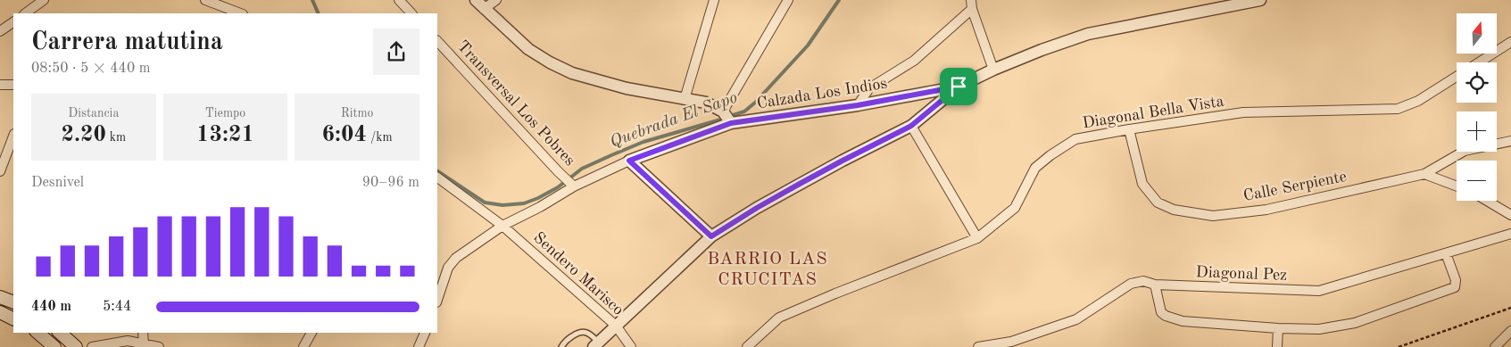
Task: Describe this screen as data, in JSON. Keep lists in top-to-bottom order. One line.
{"streets":{"street":["Calzada Los Indios","Transversal Los Pobres","Diagonal Bella Vista","Calle Serpiente","Sendero Marisco","Diagonal Pez"]},"crossings":[["Calzada Los Indios","Transversal Los Pobres"],["Calzada Los Indios","Sendero Marisco"],["Diagonal Bella Vista","Calle Serpiente"]],"districts":["BARRIO LAS CRUCITAS"],"water":["Quebrada El Sapo"],"north":"top","page":{"map_buttons":["+","−"],"heading":["Carrera matutina","08:50 · 5 × 440 m"],"stats":[["Distancia","2.20 km"],["Tiempo","13:21"],["Ritmo","6:04 /km"]],"chart":["Desnivel","90–96 m"],"list":[{"name":"440 m","note":"5:44"}]}}
